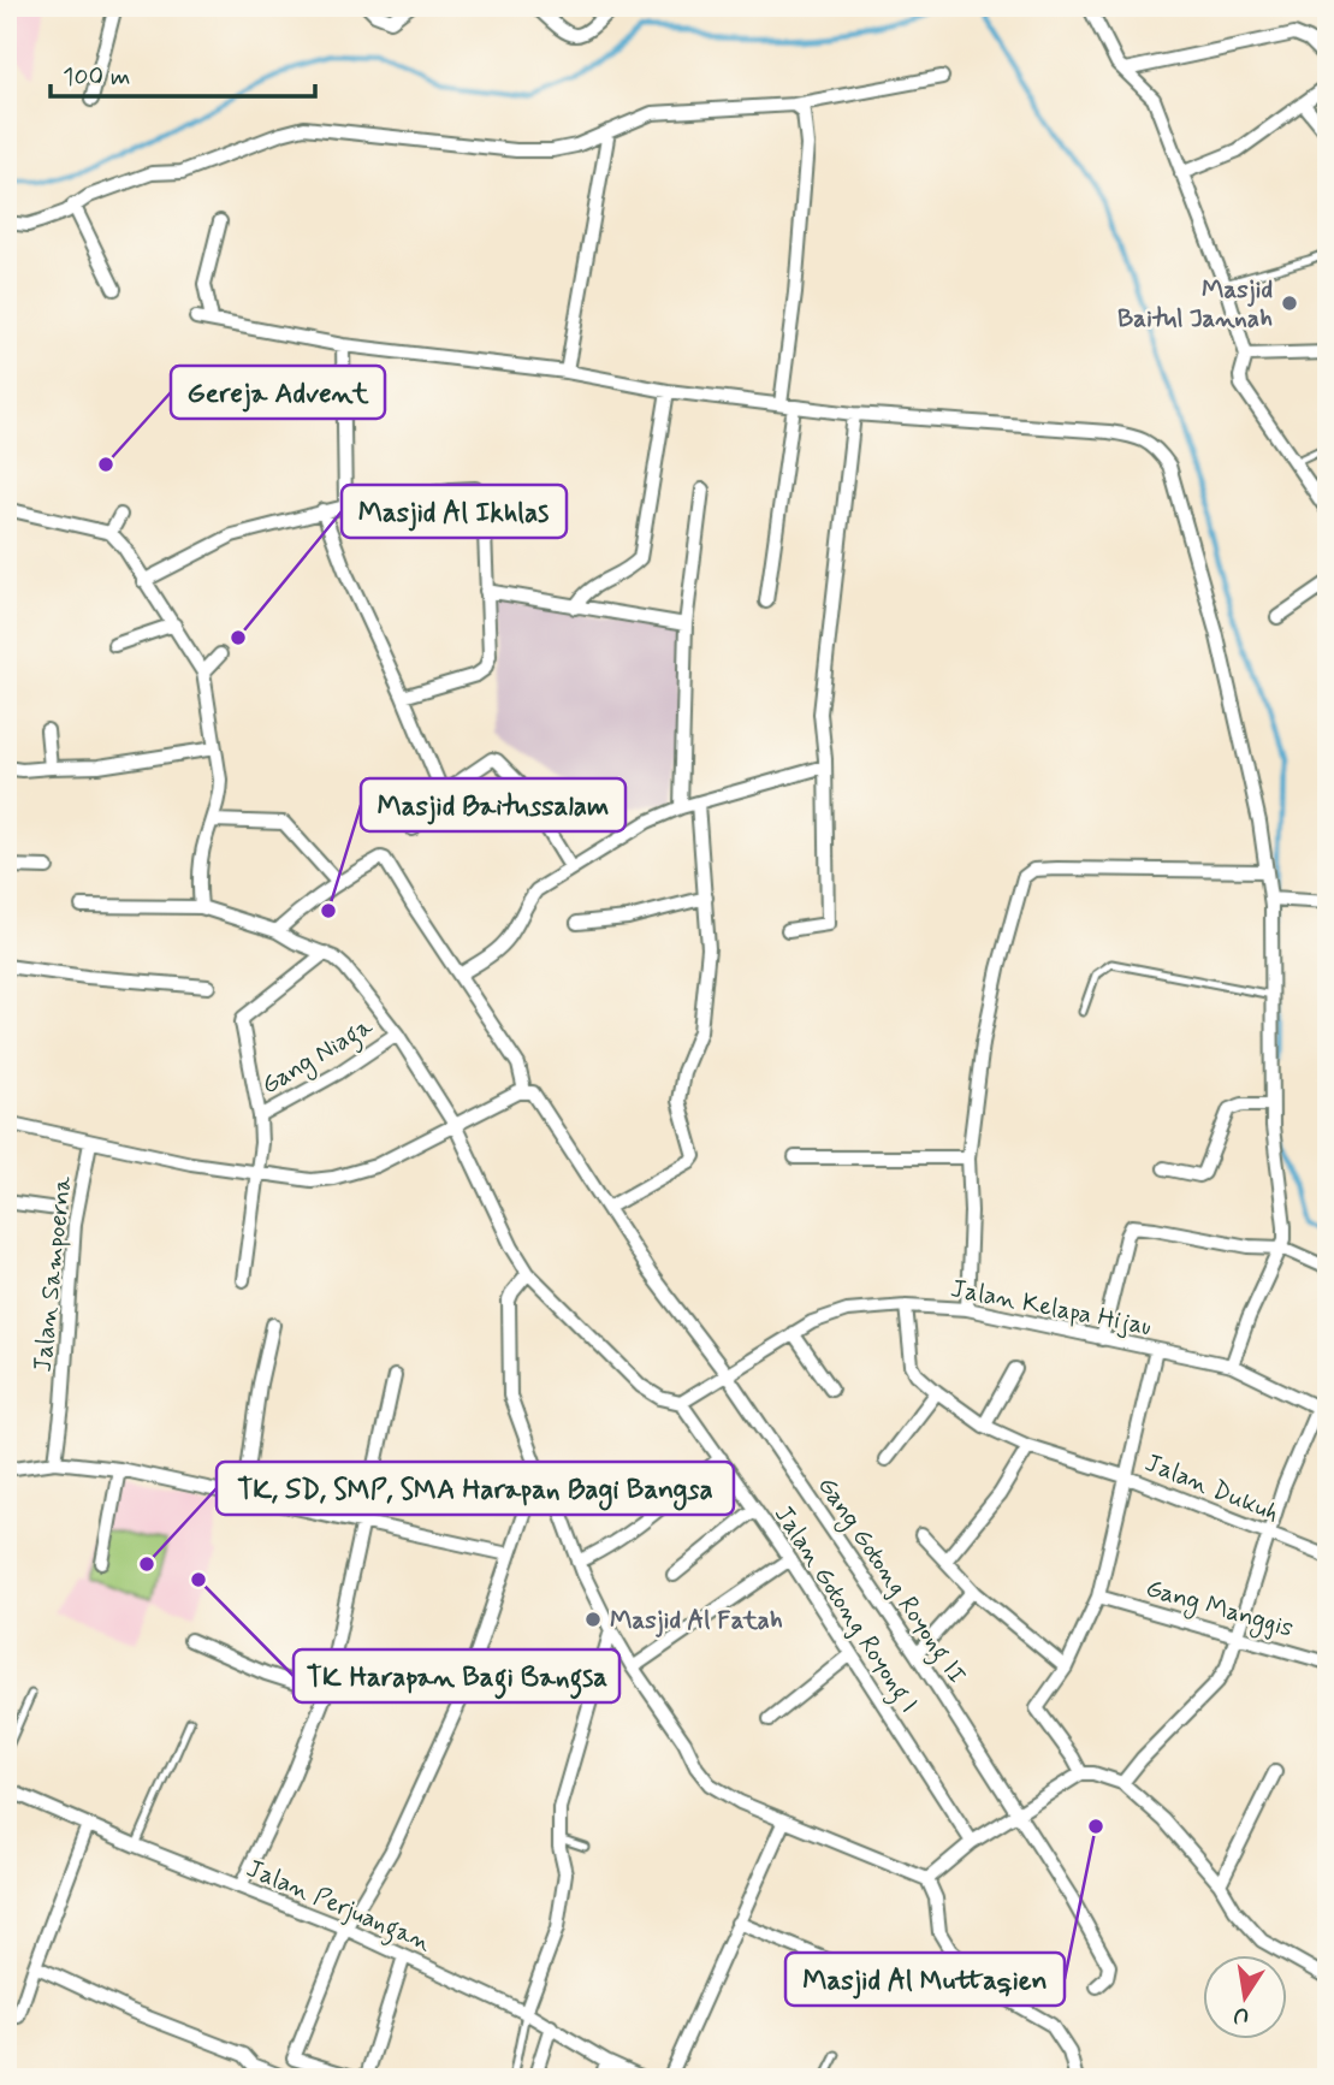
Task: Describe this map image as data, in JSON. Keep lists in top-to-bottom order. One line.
{"streets":{"street":["Gang Niaga","Jalan Sampoerna","Jalan Kelapa Hijau","Jalan Dukuh","Gang Gotong Royong II","Gang Manggis","Jalan Gotong Royong I","Jalan Perjuangan"]},"crossings":[["Jalan Kelapa Hijau","Jalan Dukuh"],["Jalan Kelapa Hijau","Gang Gotong Royong II"],["Jalan Kelapa Hijau","Jalan Gotong Royong I"]],"places":["Masjid Baitul Jannah","Gereja Advent","Masjid Al Ikhlas","Masjid Baitussalam","TK, SD, SMP, SMA Harapan Bagi Bangsa","TK Harapan Bagi Bangsa","Masjid Al Fatah","Masjid Al Muttaqien"],"scale_bar":"100 m","north":"bottom"}
